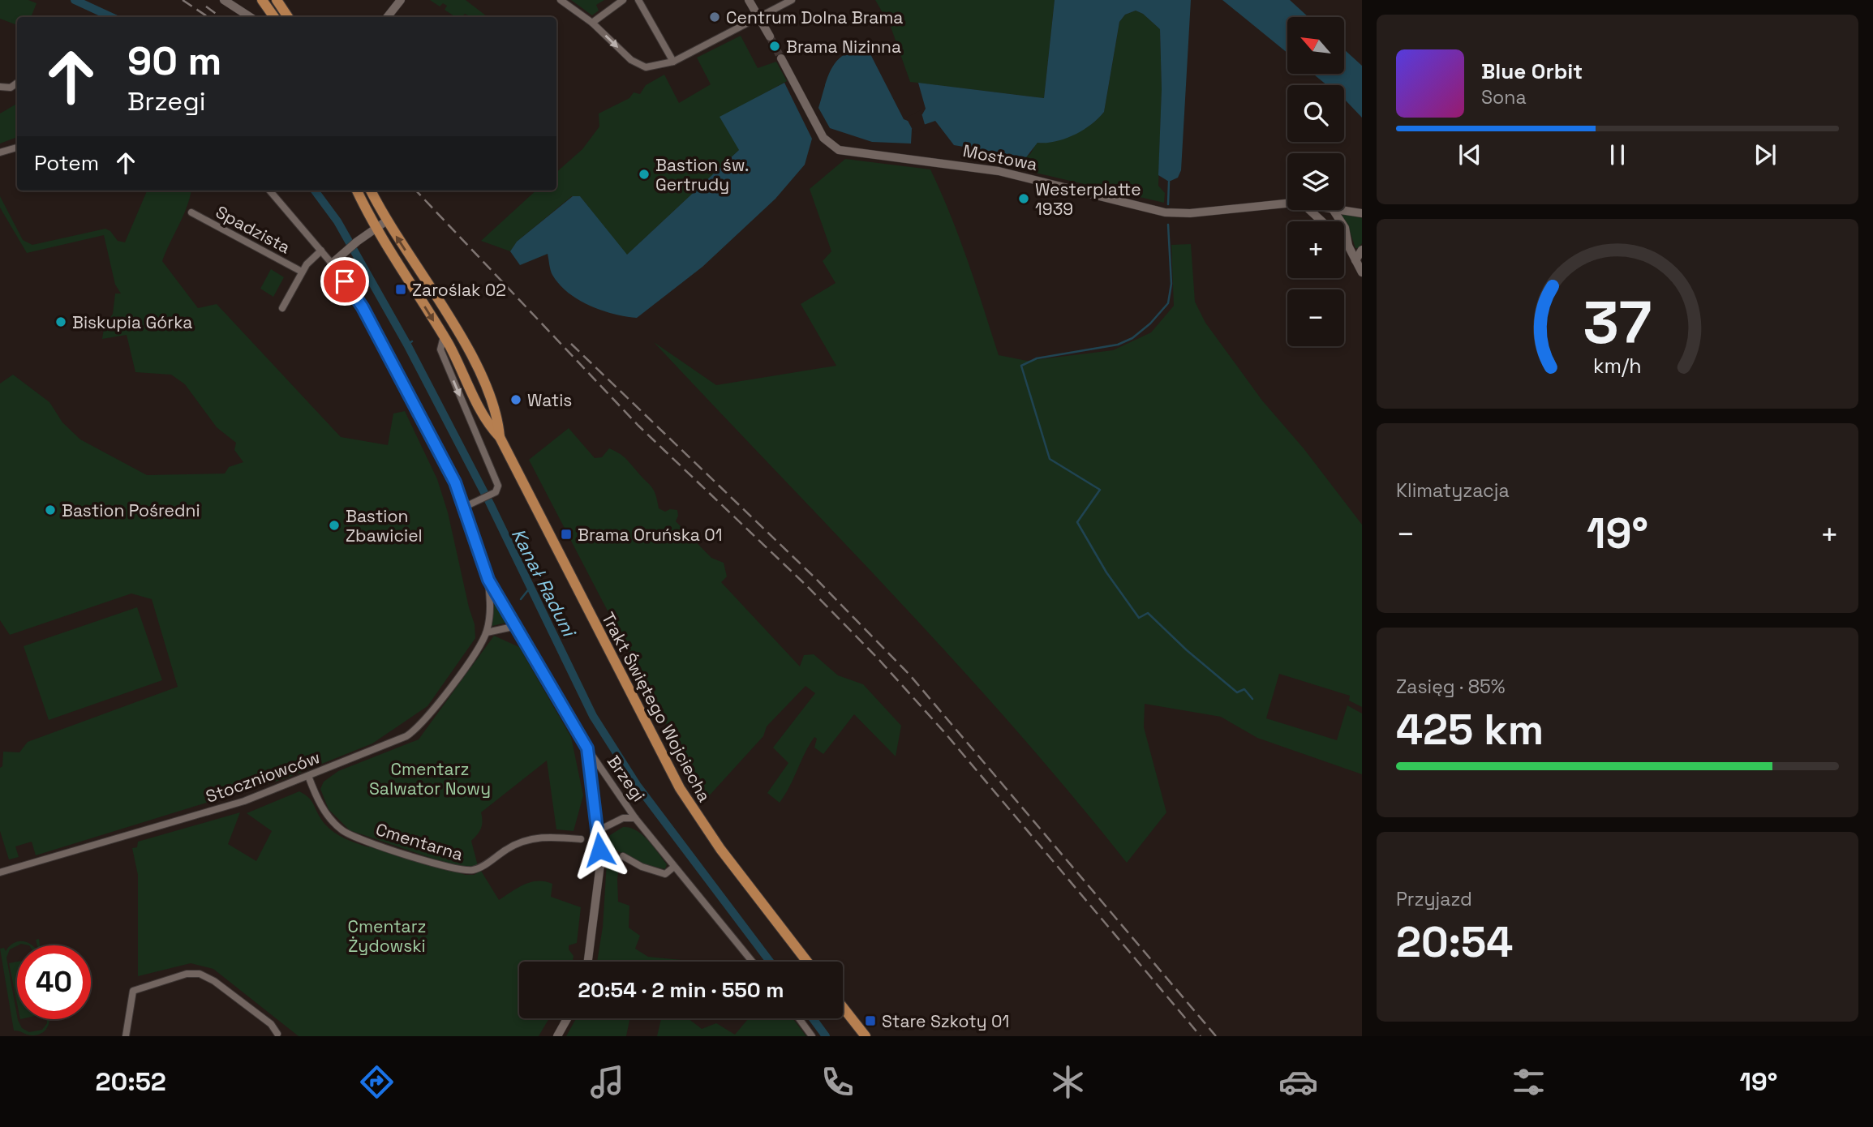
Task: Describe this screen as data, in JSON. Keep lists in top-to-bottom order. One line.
{"streets":{"main road":["Trakt Świętego Wojciecha"],"street":["Mostowa","Spadzista","Stoczniowców","Brzegi","Cmentarna"]},"crossings":[["Trakt Świętego Wojciecha","Brzegi"],["Stoczniowców","Brzegi"],["Stoczniowców","Cmentarna"]],"water":["Kanał Raduni"],"parks":["Cmentarz Salwator Nowy","Cmentarz Żydowski"],"places":{"other":["Centrum Dolna Brama","Brama Nizinna","Bastion św. Gertrudy","Westerplatte 1939","Biskupia Górka","Watis","Bastion Pośredni","Bastion Zbawiciel"],"transit":["Zaroślak 02","Brama Oruńska 01","Stare Szkoty 01"]},"north":"top left","page":{"map_buttons":["+","−"],"turn":["90 m","Brzegi"],"song":["Blue Orbit","Sona"],"then":"Potem","tile":["Klimatyzacja",["Zasięg · 85%","425 km"],["Przyjazd","20:54"]],"heat":["−","19°","+"],"limit":"40","trip":"20:54 · 2 min · 550 m","tabs":["20:52","19°"],"gauge":["37","km/h"]}}
